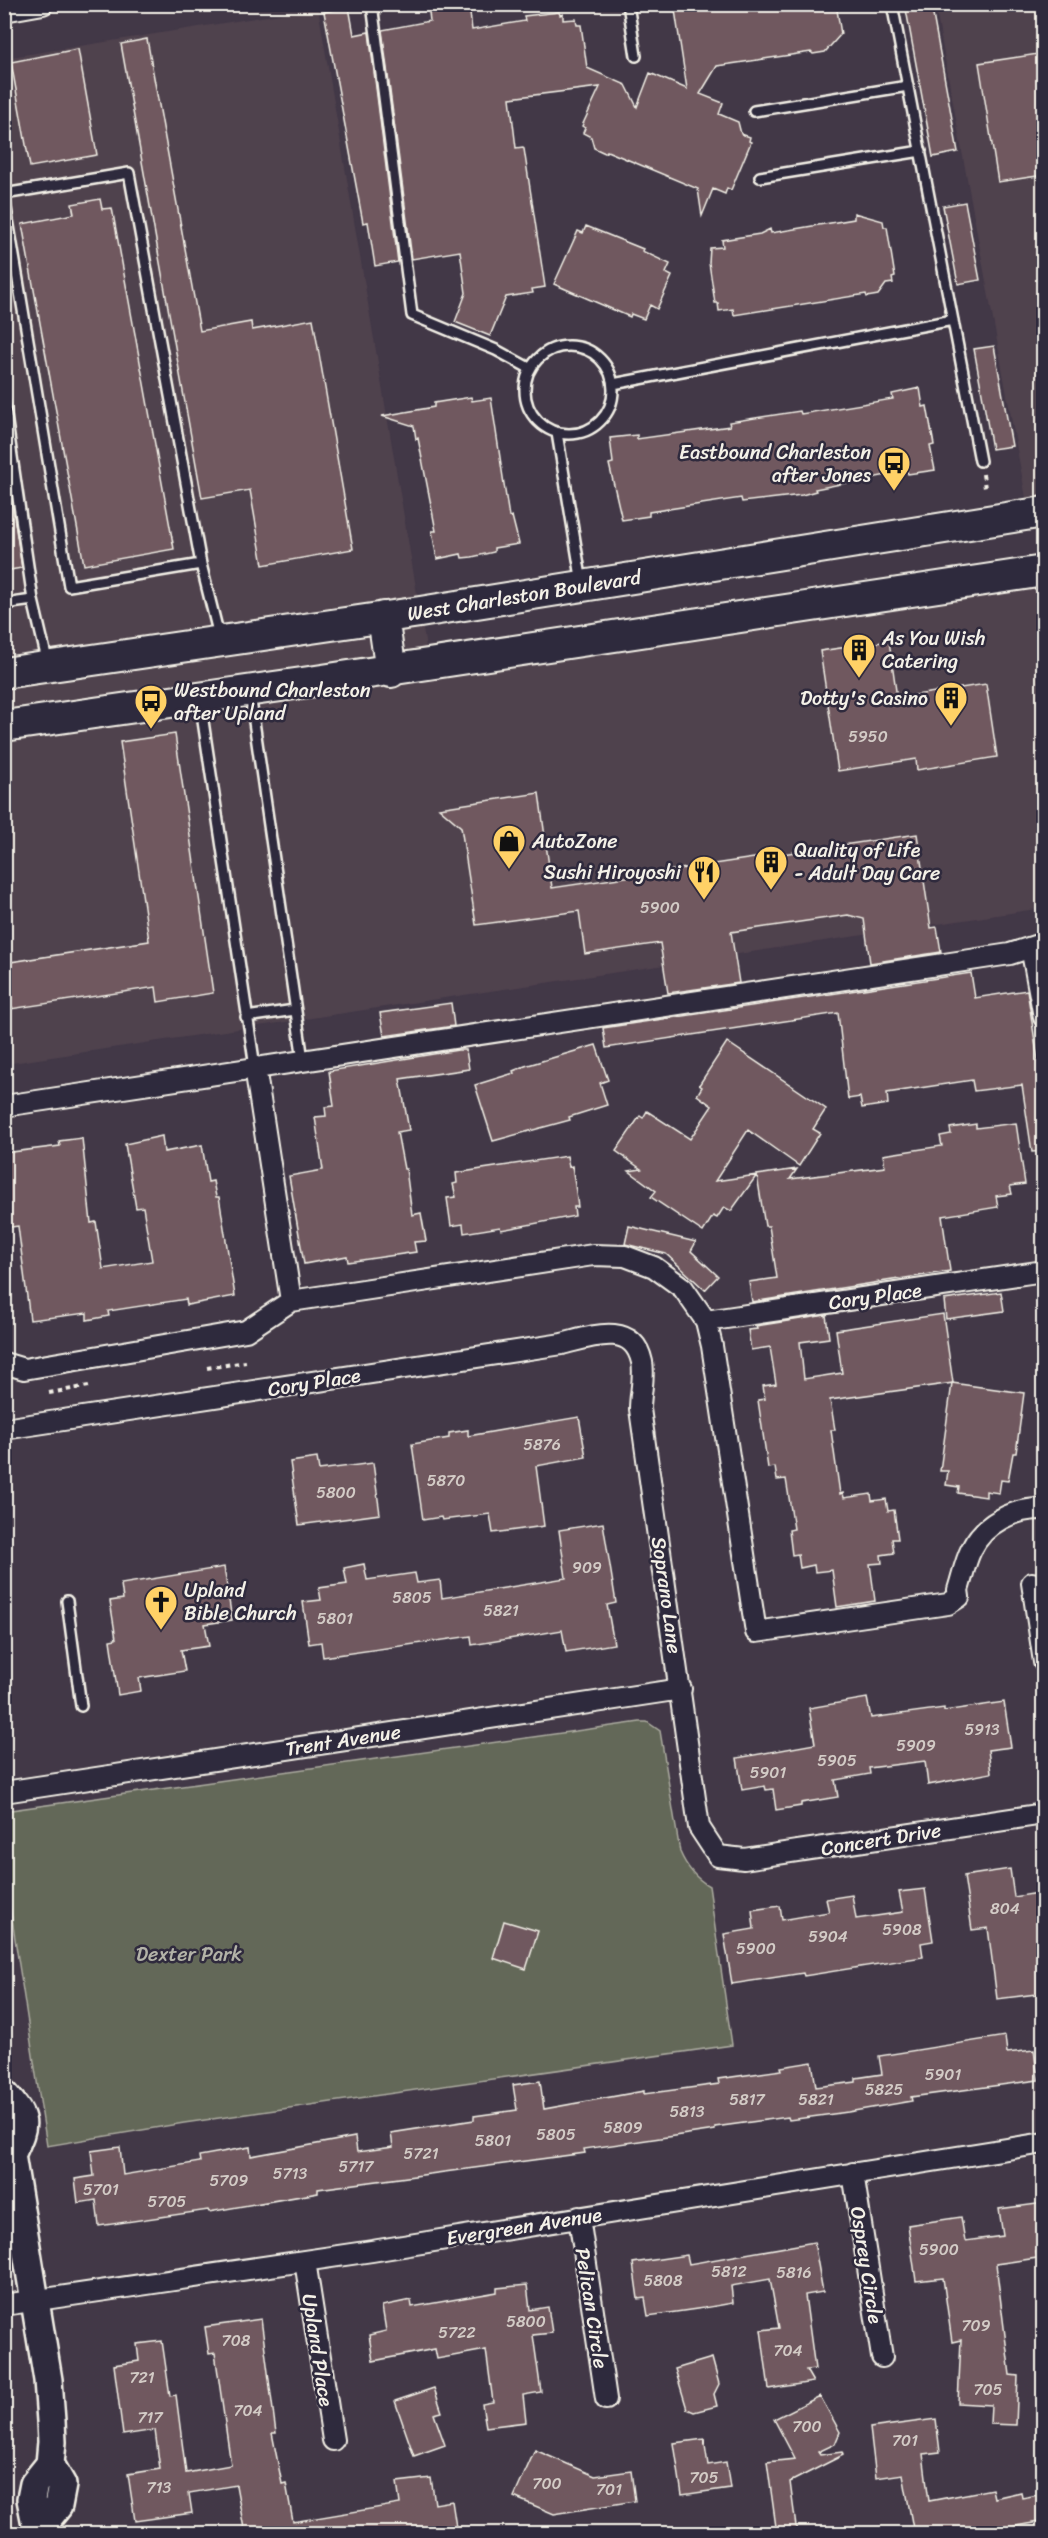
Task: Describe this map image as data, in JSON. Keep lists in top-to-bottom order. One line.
{"streets":{"main road":["West Charleston Boulevard"],"street":["Cory Place","Soprano Lane","Trent Avenue","Concert Drive","Evergreen Avenue","Osprey Circle","Pelican Circle","Upland Place"]},"crossings":[["Cory Place","Soprano Lane"],["Soprano Lane","Trent Avenue"],["Soprano Lane","Concert Drive"],["Evergreen Avenue","Osprey Circle"],["Evergreen Avenue","Pelican Circle"],["Evergreen Avenue","Upland Place"]],"parks":["Dexter Park"],"places":{"bus stop":["Eastbound Charleston after Jones","Westbound Charleston after Upland"],"building":["As You Wish Catering","Dotty's Casino","Quality of Life - Adult Day Care"],"shop":["AutoZone"],"restaurant":["Sushi Hiroyoshi"],"church":["Upland Bible Church"]},"house_numbers":["5950","5900","5876","5870","5800","909","5805","5821","5801","5913","5909","5905","5901","804","5908","5904","5900","5901","5825","5817","5821","5813","5809","5805","5801","5721","5717","5713","5709","5701","5705","5900","5812","5816","5808","5800","709","5722","708","704","721","705","704","717","700","701","705","700","713","701"]}
